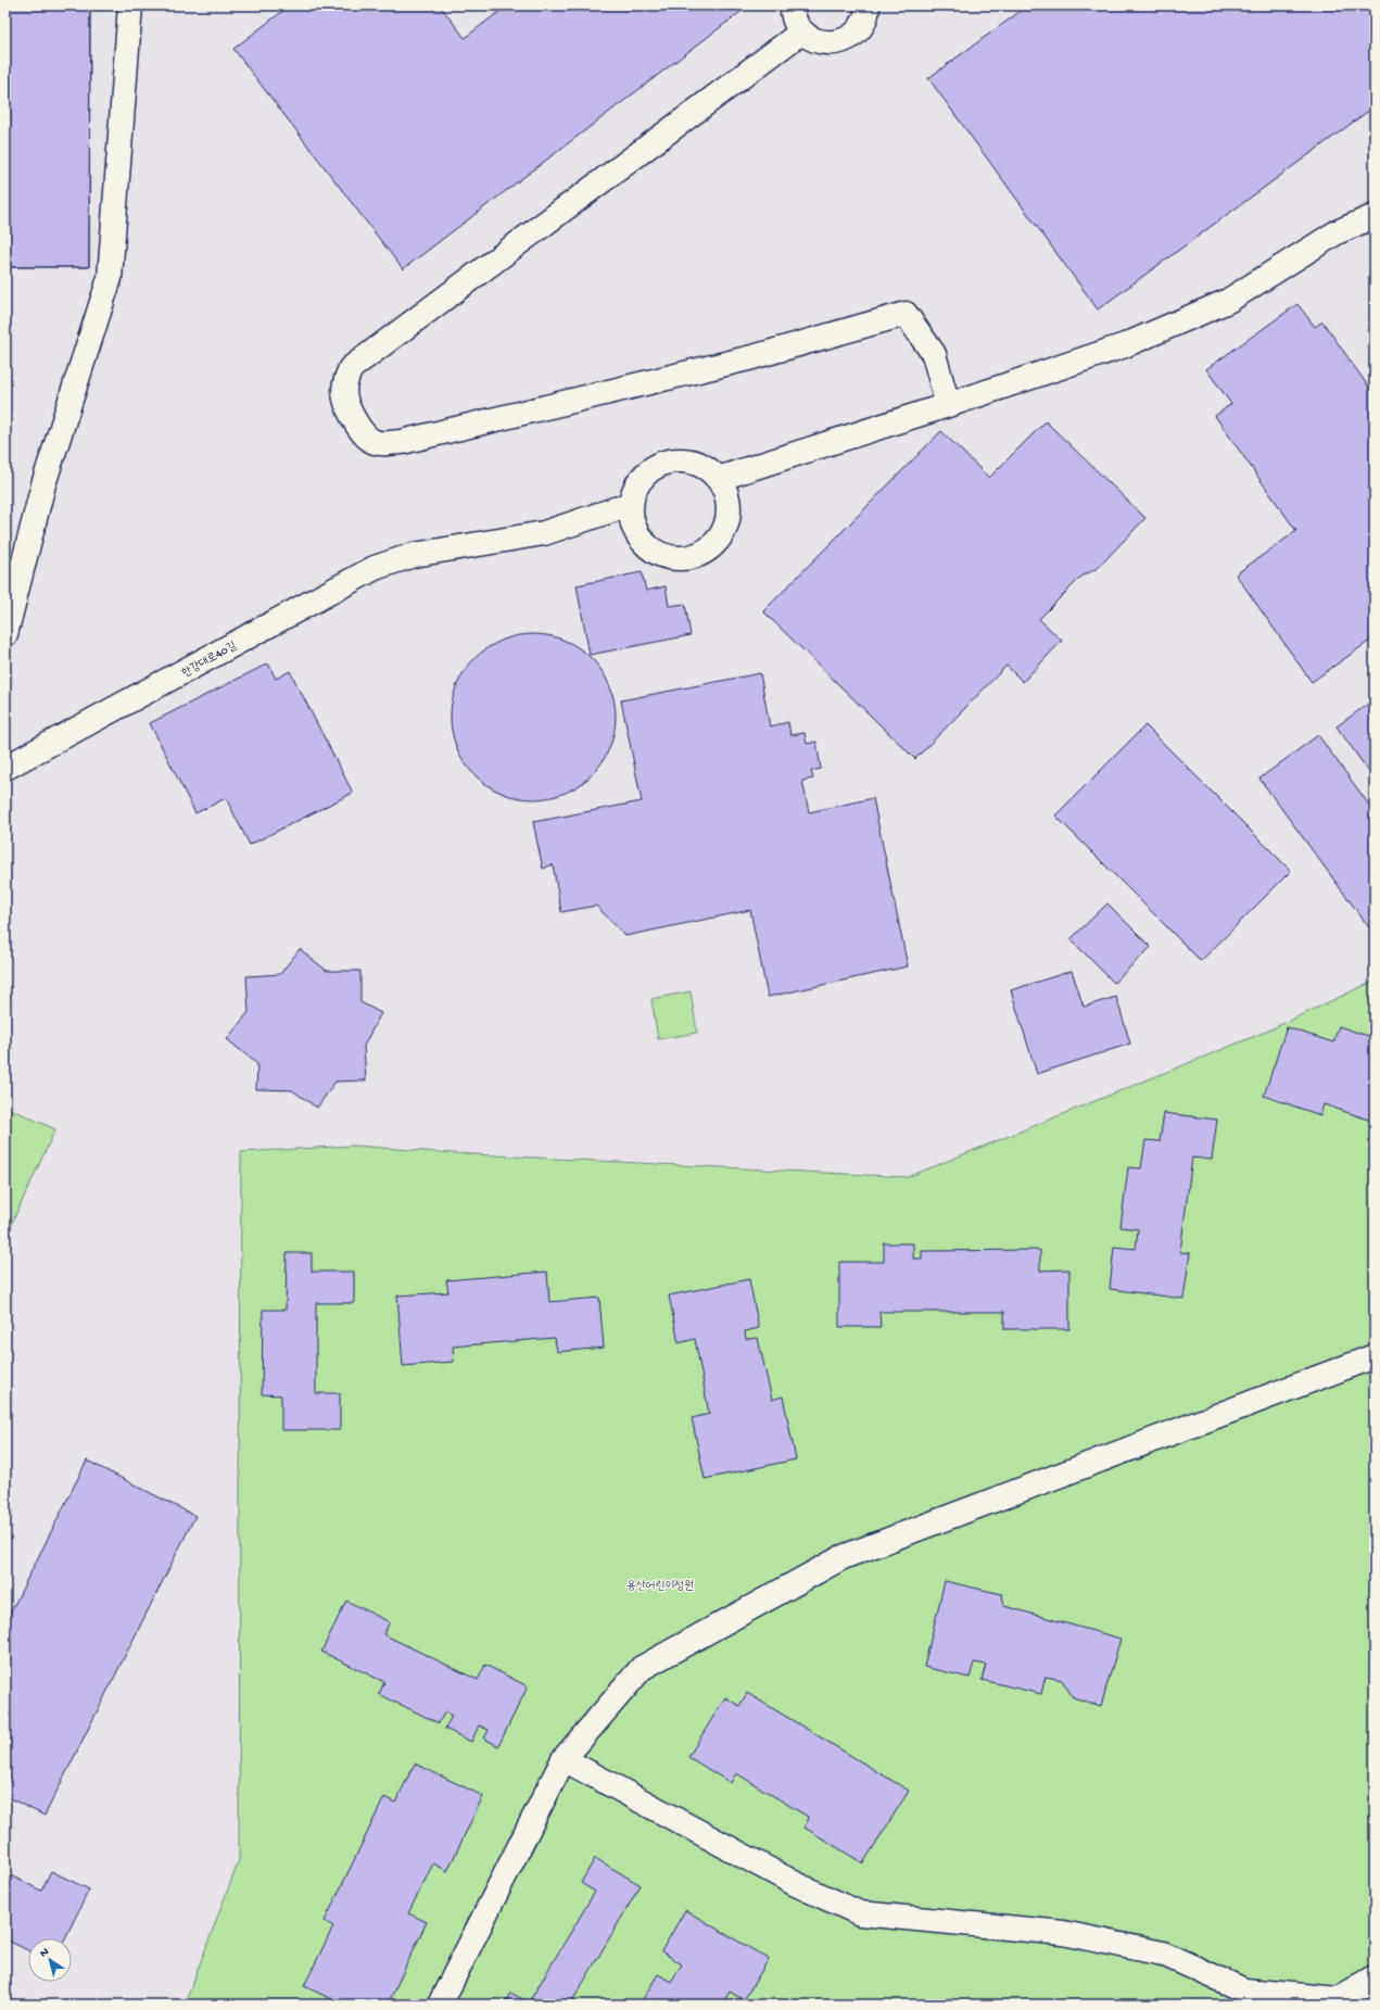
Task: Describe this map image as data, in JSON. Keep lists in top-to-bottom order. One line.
{"streets":{"street":["한강대로40길"]},"parks":["용산어린이정원"],"north":"top left"}
